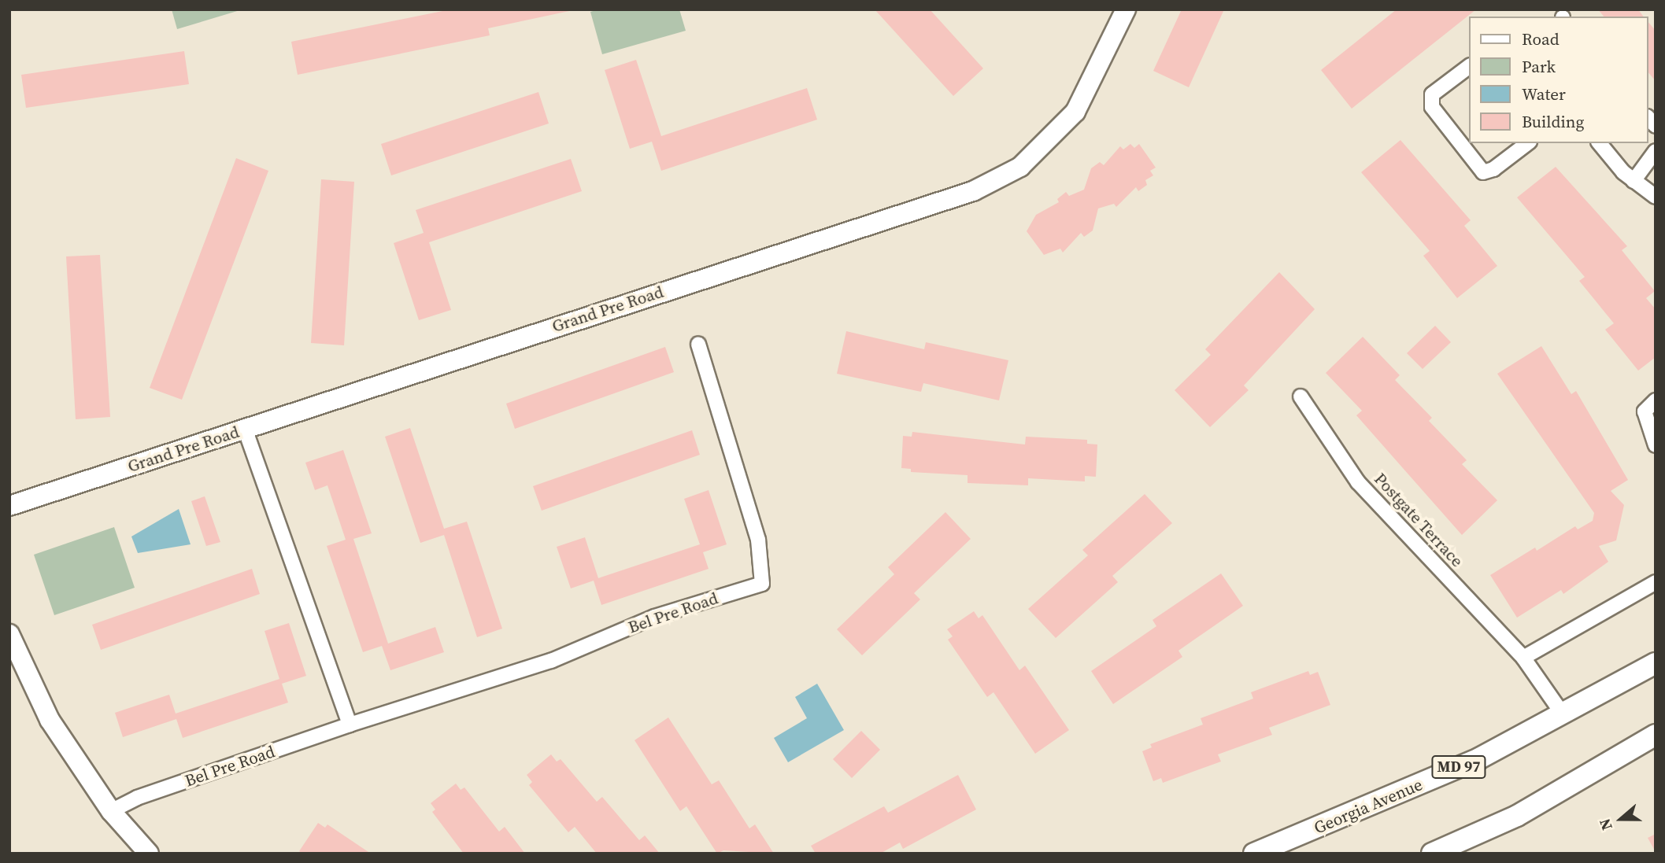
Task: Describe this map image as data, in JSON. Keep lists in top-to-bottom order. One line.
{"streets":{"main road":["MD 97","Georgia Avenue"],"street":["Grand Pre Road","Postgate Terrace","Bel Pre Road"]},"crossings":[["Postgate Terrace","Georgia Avenue"]],"legend":["Road","Park","Water","Building"],"north":"left"}
